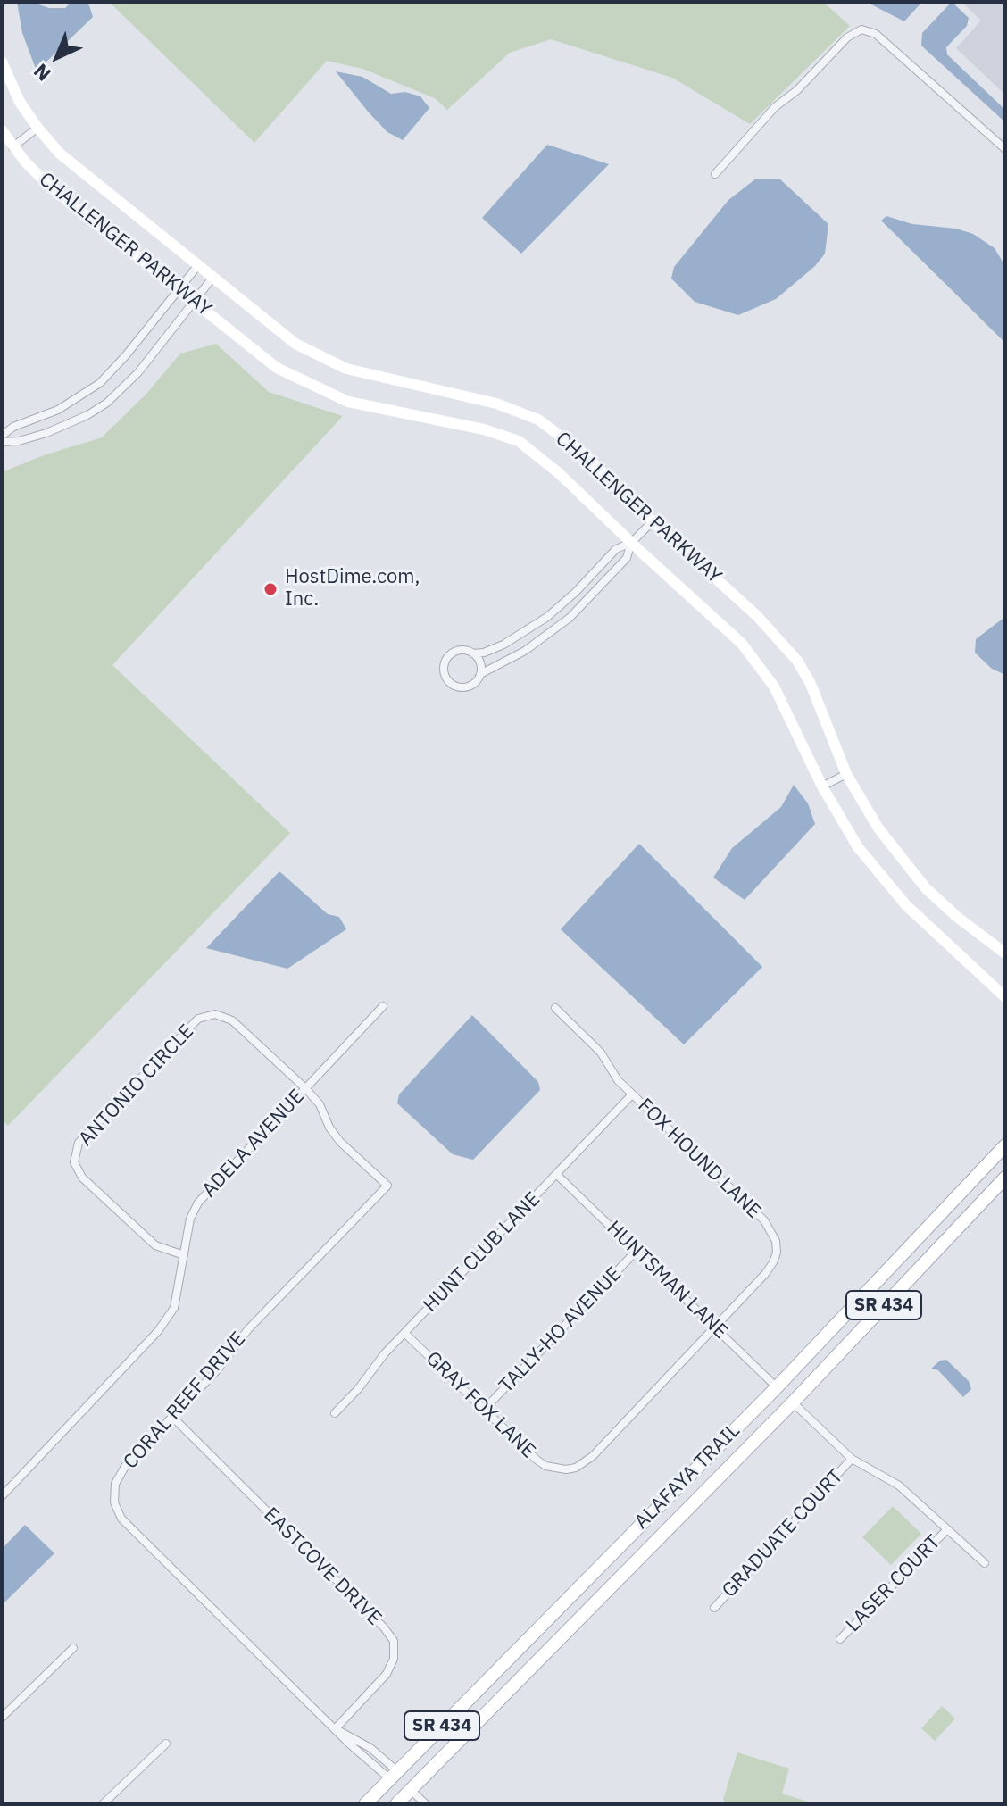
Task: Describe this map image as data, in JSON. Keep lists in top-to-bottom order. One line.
{"streets":{"main road":["CHALLENGER PARKWAY","SR 434","ALAFAYA TRAIL"],"street":["ANTONIO CIRCLE","ADELA AVENUE","FOX HOUND LANE","HUNT CLUB LANE","HUNTSMAN LANE","TALLY-HO AVENUE","CORAL REEF DRIVE","GRAY FOX LANE","GRADUATE COURT","EASTCOVE DRIVE","LASER COURT"]},"crossings":[["ANTONIO CIRCLE","ADELA AVENUE"],["ANTONIO CIRCLE","CORAL REEF DRIVE"],["FOX HOUND LANE","HUNT CLUB LANE"],["FOX HOUND LANE","HUNTSMAN LANE"],["FOX HOUND LANE","GRAY FOX LANE"],["HUNT CLUB LANE","HUNTSMAN LANE"],["HUNT CLUB LANE","GRAY FOX LANE"],["HUNTSMAN LANE","TALLY-HO AVENUE"],["HUNTSMAN LANE","GRAY FOX LANE"],["HUNTSMAN LANE","ALAFAYA TRAIL"],["TALLY-HO AVENUE","GRAY FOX LANE"],["CORAL REEF DRIVE","ALAFAYA TRAIL"],["CORAL REEF DRIVE","EASTCOVE DRIVE"]],"places":["HostDime.com, Inc."],"north":"bottom left"}
